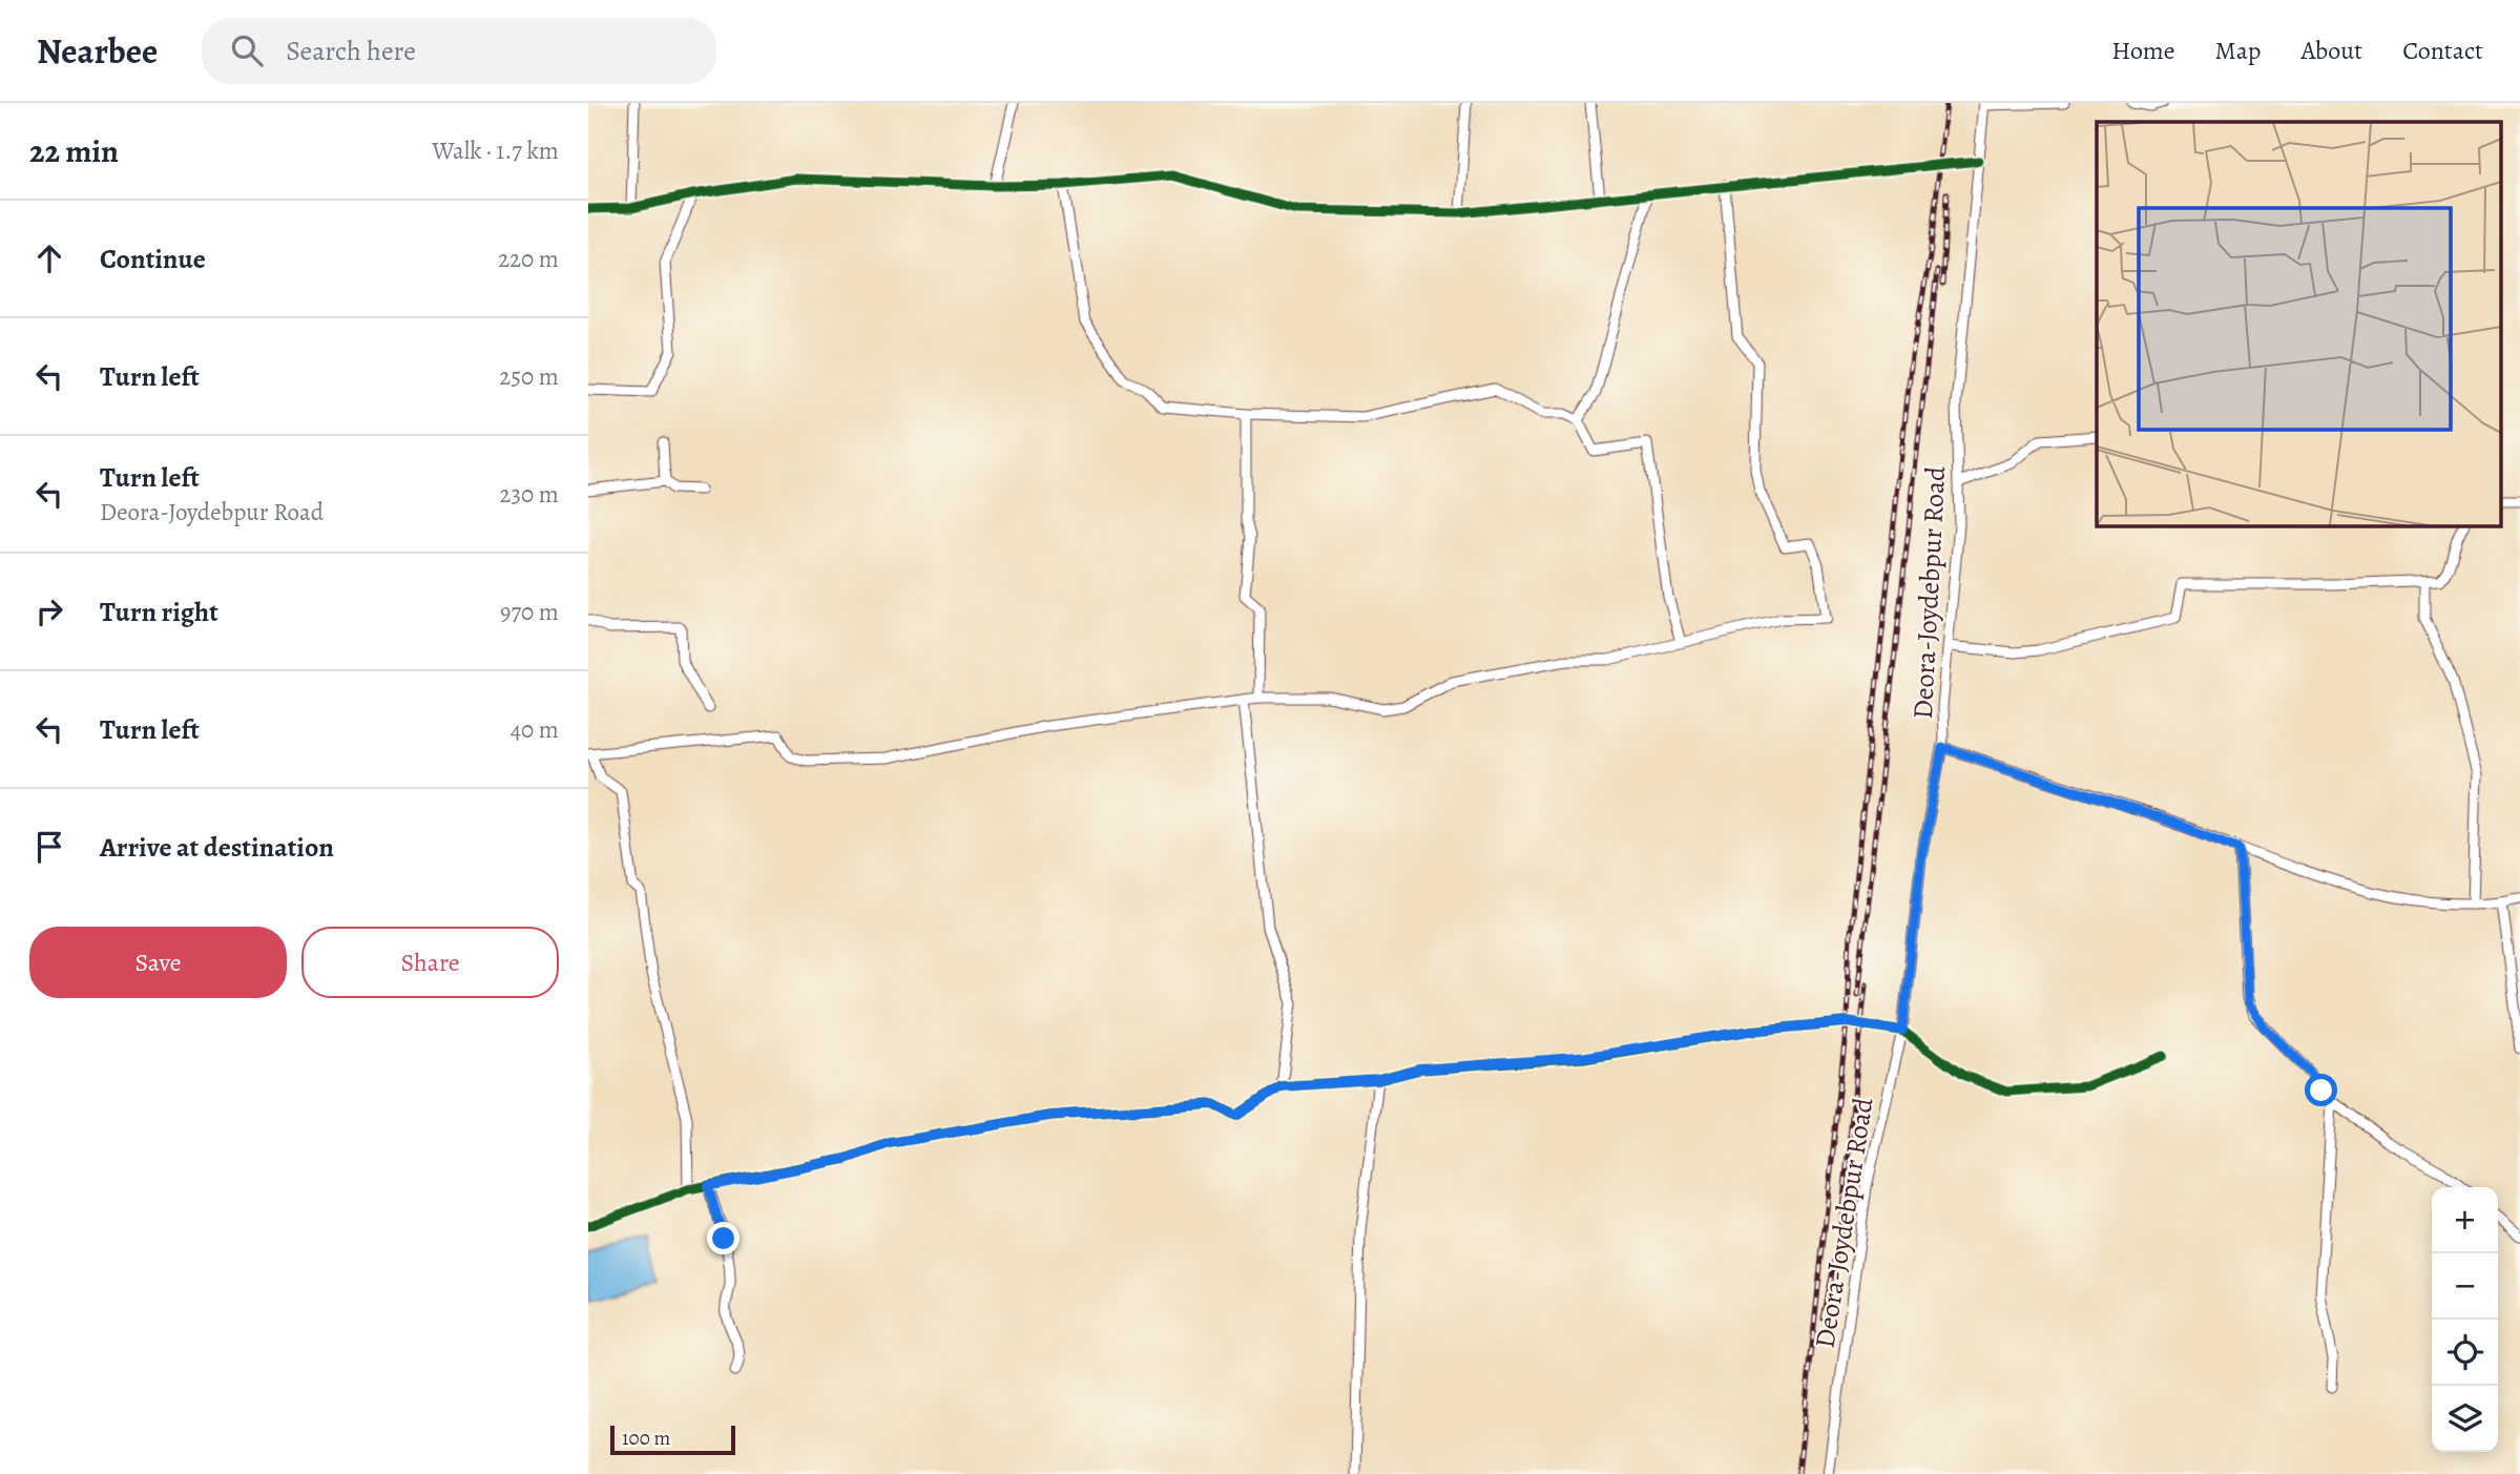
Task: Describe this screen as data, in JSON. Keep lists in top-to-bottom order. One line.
{"streets":{"street":["Deora-Joydebpur Road"]},"scale_bar":"100 m","page":{"header":"Nearbee","search":"Search here","nav":["Home","Map","About","Contact"],"heading":["22 min","Walk · 1.7 km"],"list":[["Continue","220 m"],["Turn left","250 m"],["Turn left","Deora-Joydebpur Road","230 m"],["Turn right","970 m"],["Turn left","40 m"],"Arrive at destination"],"buttons":["Save","Share"],"map_buttons":["+","−"],"scale":"100 m"}}
